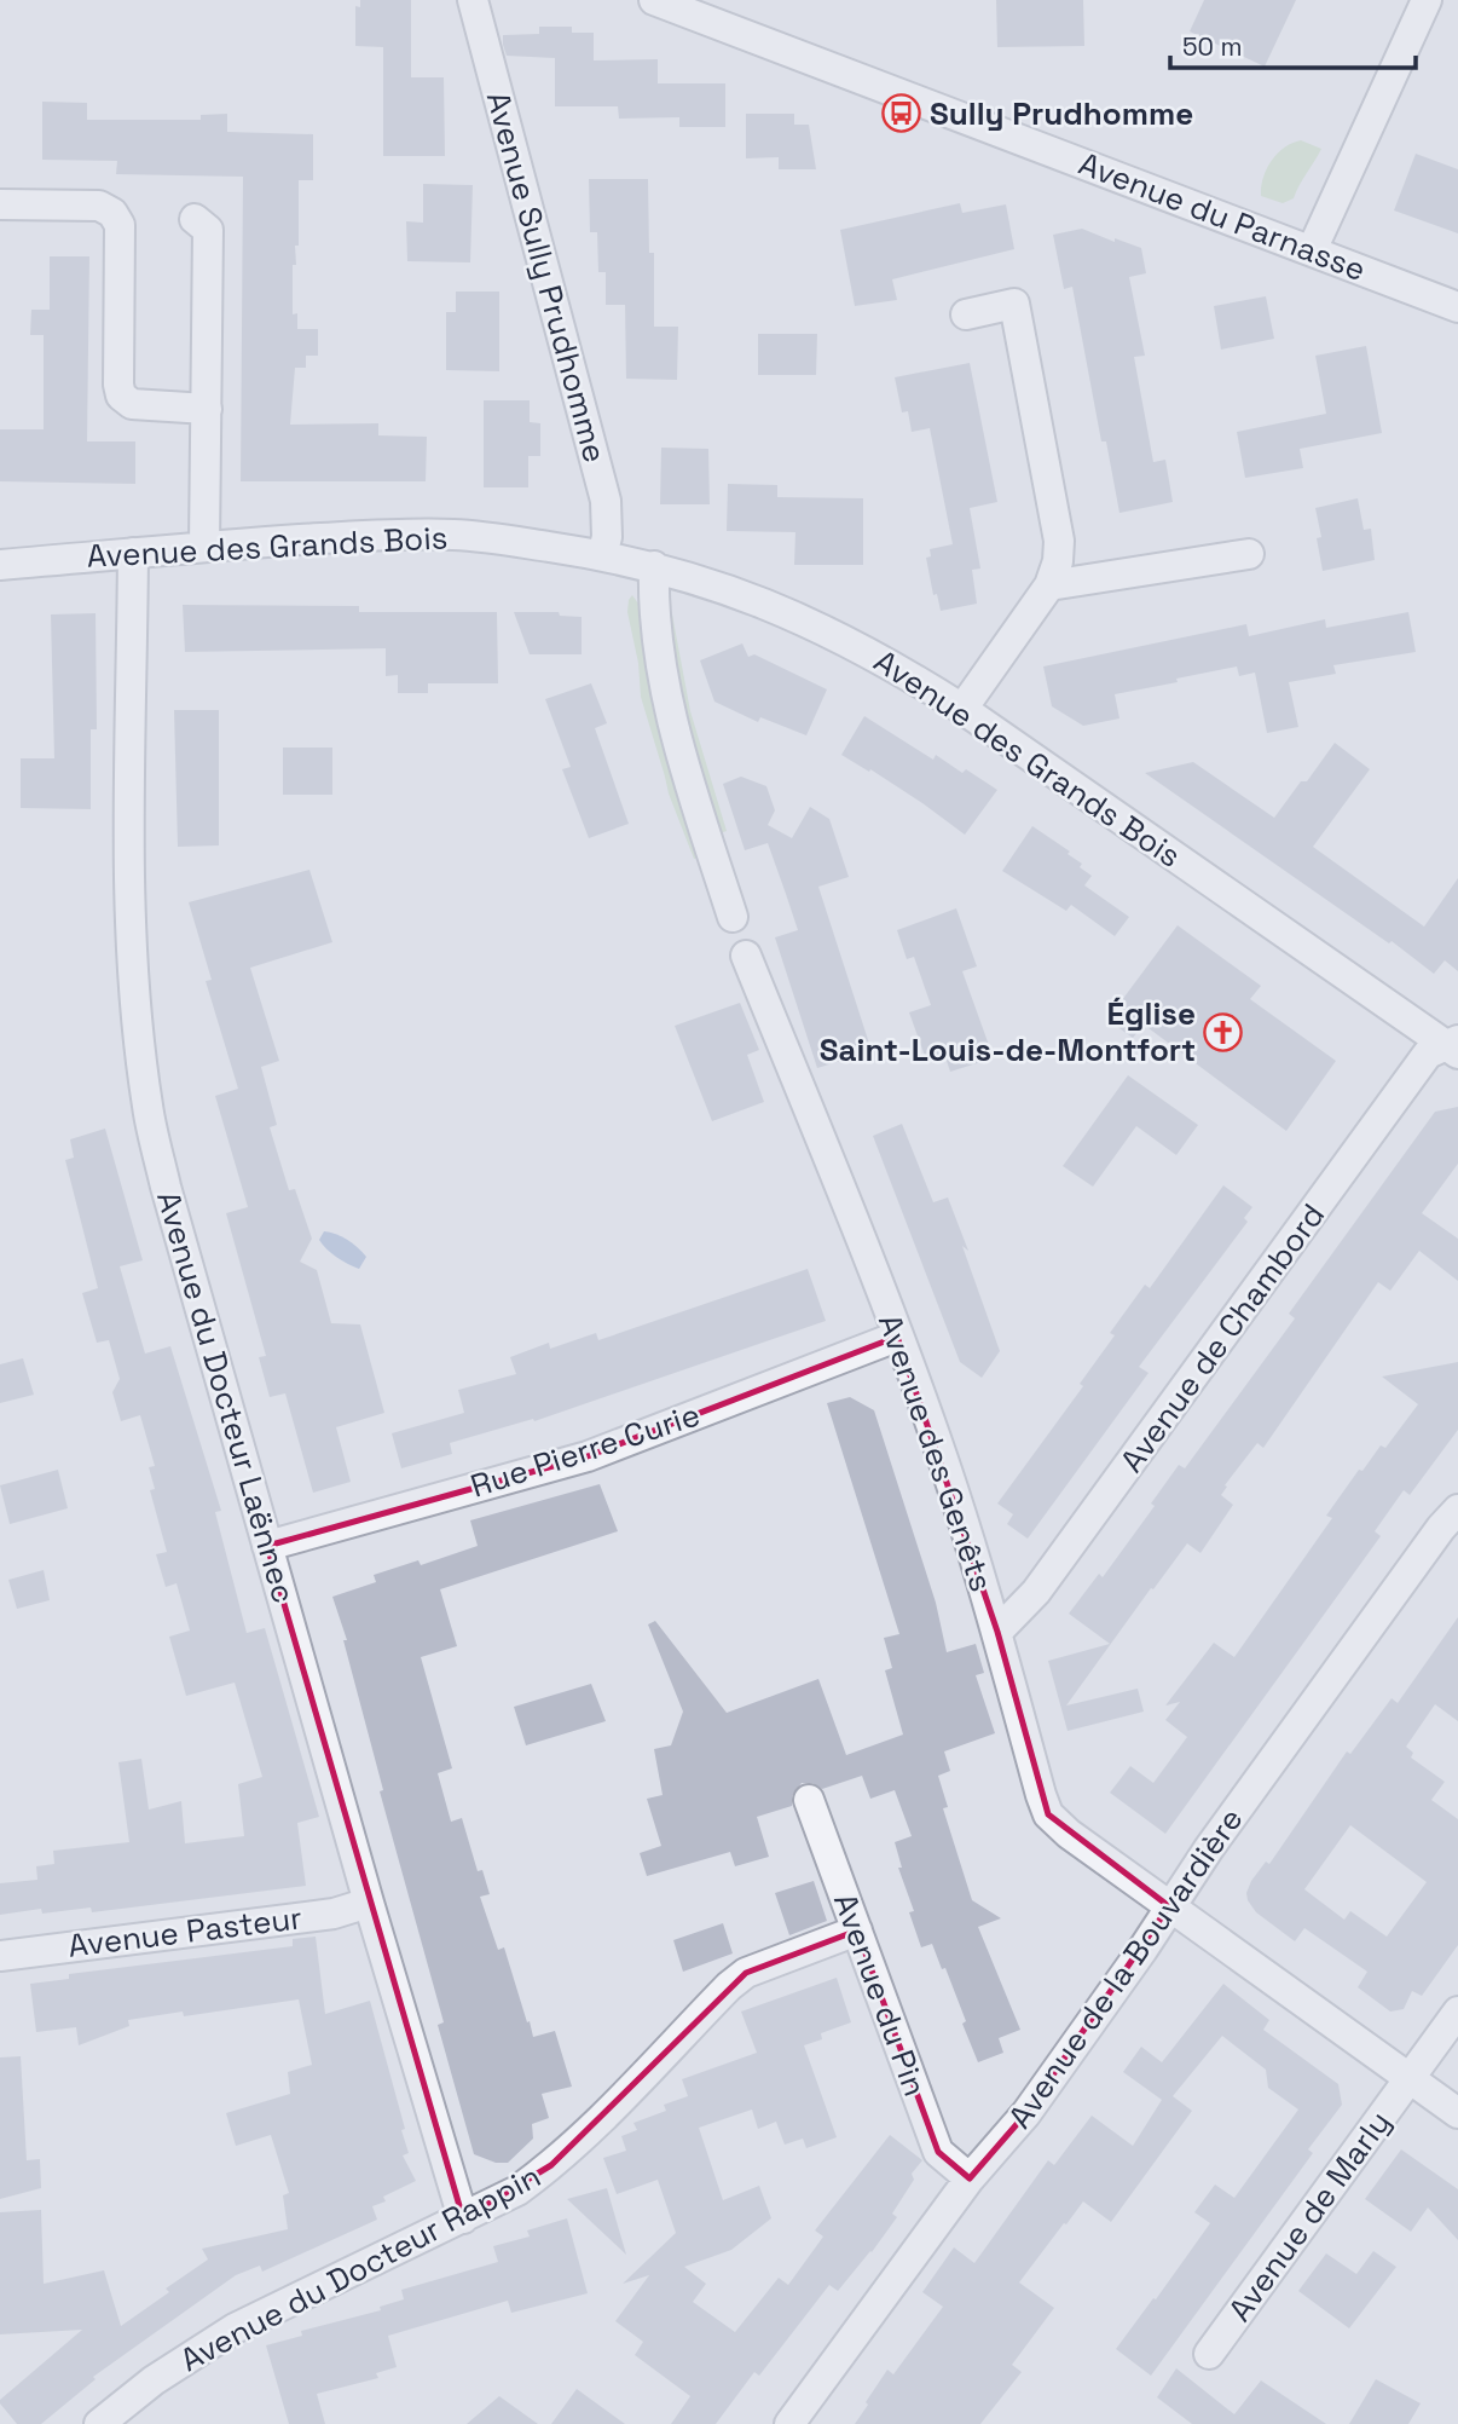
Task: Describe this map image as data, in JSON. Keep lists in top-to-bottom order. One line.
{"streets":{"street":["Avenue du Parnasse","Avenue Sully Prudhomme","Avenue des Grands Bois","Avenue de Chambord","Avenue du Docteur Laënnec","Rue Pierre Curie","Avenue des Genêts","Avenue Pasteur","Avenue de la Bouvardière","Avenue du Pin","Avenue de Marly","Avenue du Docteur Rappin"]},"crossings":[["Avenue Sully Prudhomme","Avenue des Grands Bois"],["Avenue des Grands Bois","Avenue de Chambord"],["Avenue des Grands Bois","Avenue du Docteur Laënnec"],["Avenue de Chambord","Avenue des Genêts"],["Avenue du Docteur Laënnec","Rue Pierre Curie"],["Avenue du Docteur Laënnec","Avenue Pasteur"],["Avenue du Docteur Laënnec","Avenue du Docteur Rappin"],["Rue Pierre Curie","Avenue des Genêts"],["Avenue des Genêts","Avenue de la Bouvardière"],["Avenue des Genêts","Avenue de Marly"],["Avenue de la Bouvardière","Avenue du Pin"],["Avenue du Pin","Avenue du Docteur Rappin"]],"places":{"bus stop":["Sully Prudhomme"],"church":["Église Saint-Louis-de-Montfort"]},"scale_bar":"50 m"}
